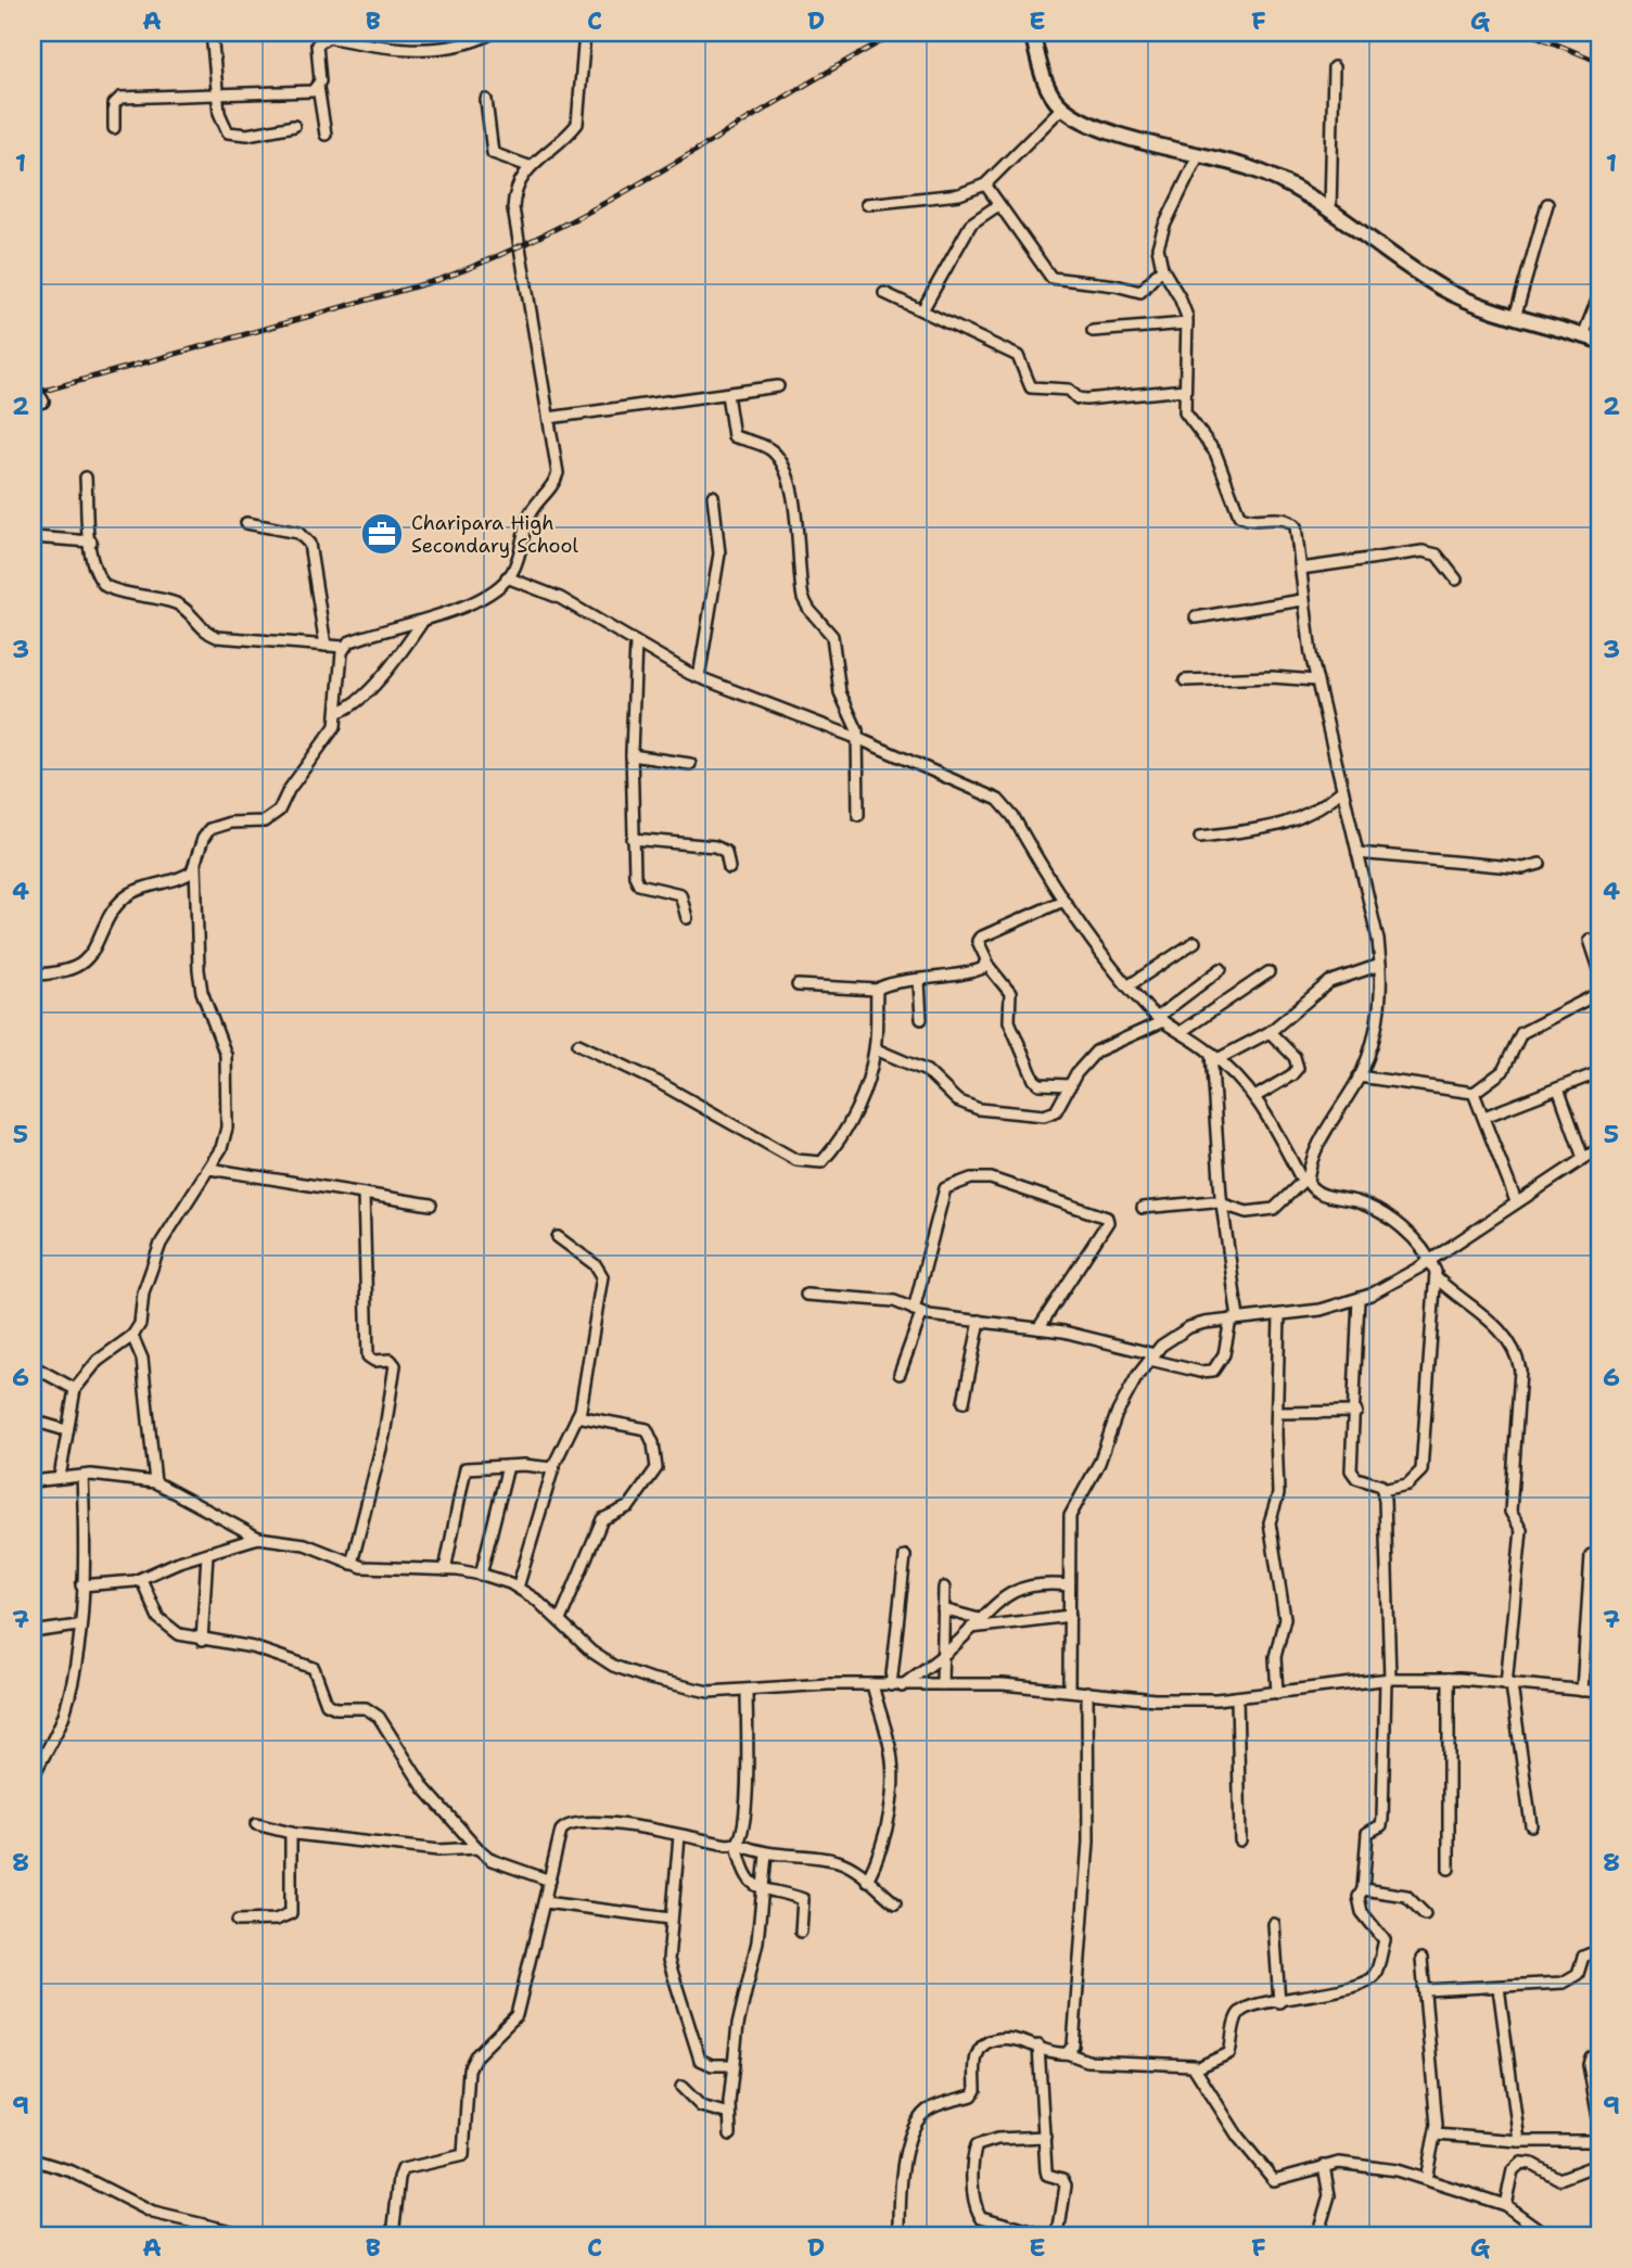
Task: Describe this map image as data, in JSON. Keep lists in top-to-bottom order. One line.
{"places":{"office":["Charipara High Secondary School"]},"grid":{"columns":["A","B","C","D","E","F","G"],"rows":["1","2","3","4","5","6","7","8","9"]}}
